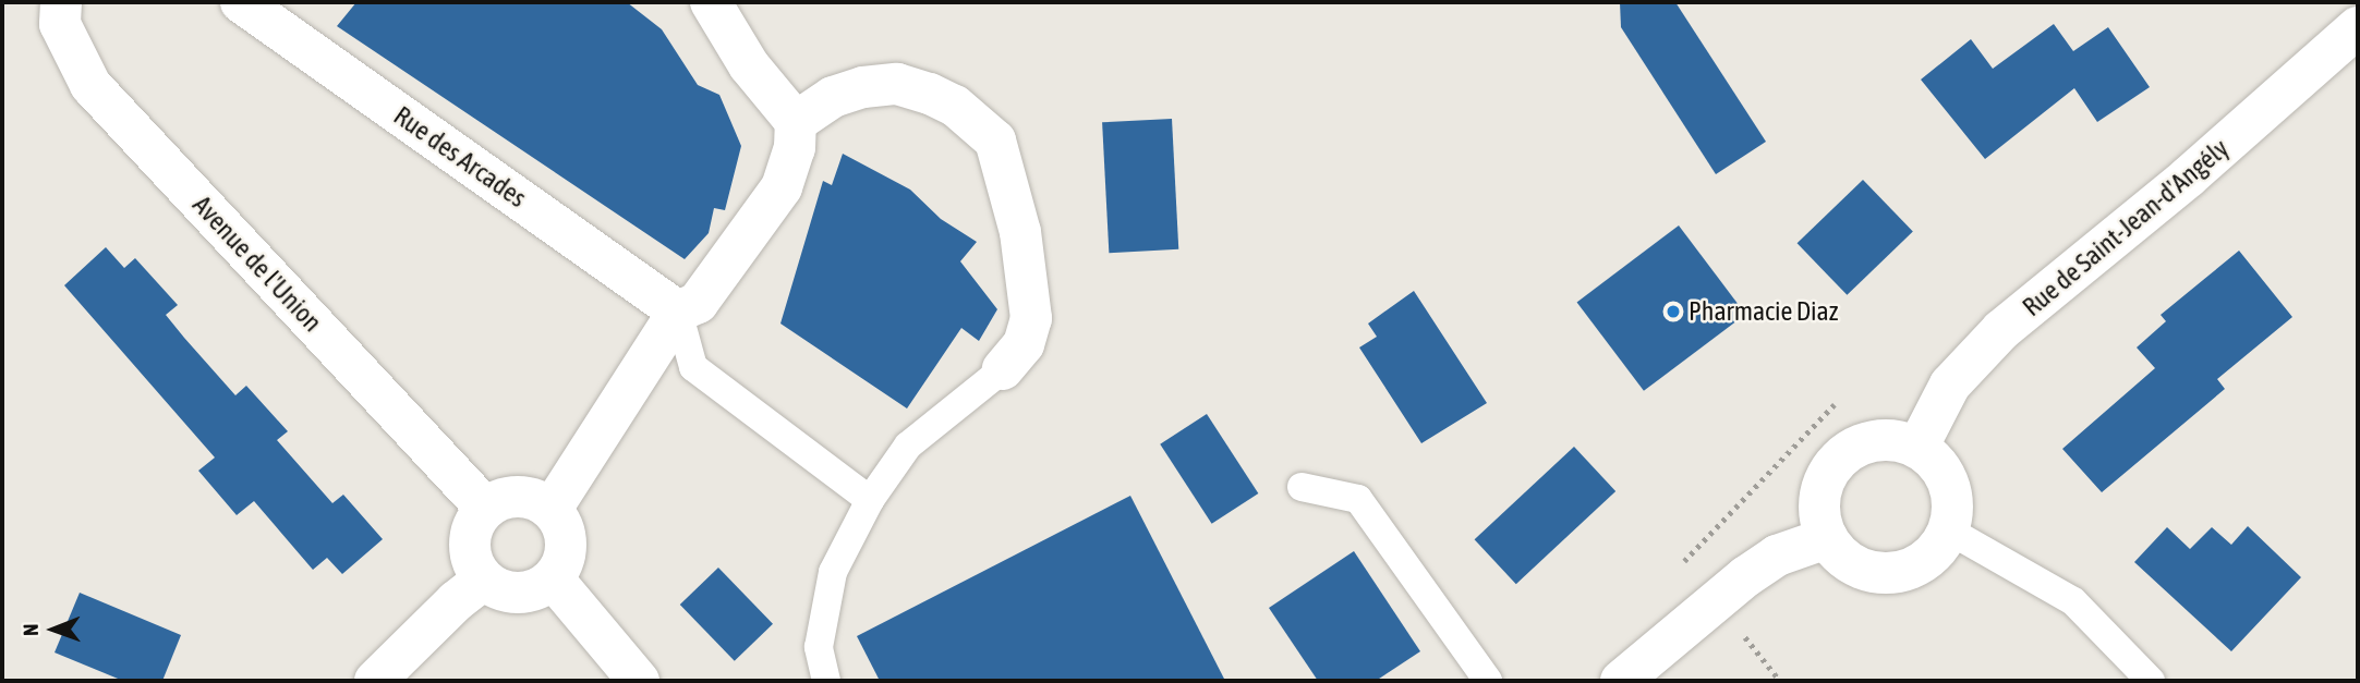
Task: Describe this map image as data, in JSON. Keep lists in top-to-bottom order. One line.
{"streets":{"street":["Rue des Arcades","Rue de Saint-Jean-d'Angély","Avenue de l'Union"]},"places":["Pharmacie Diaz"],"north":"left"}
